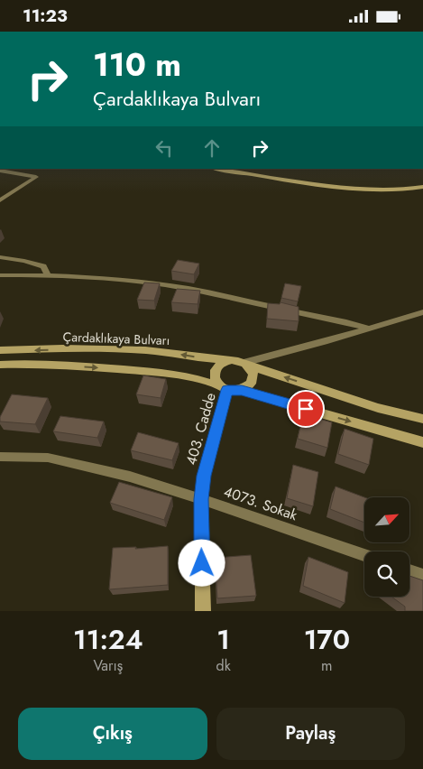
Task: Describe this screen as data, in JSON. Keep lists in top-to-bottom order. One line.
{"streets":{"main road":["Çardaklıkaya Bulvarı","403. Cadde"],"street":["4073. Sokak"]},"crossings":[["Çardaklıkaya Bulvarı","403. Cadde"],["403. Cadde","4073. Sokak"]],"north":"top right","page":{"status":"11:23","turn":["110 m","Çardaklıkaya Bulvarı"],"eta":["11:24","Varış","1","dk","170","m"],"buttons":["Çıkış","Paylaş"]}}
